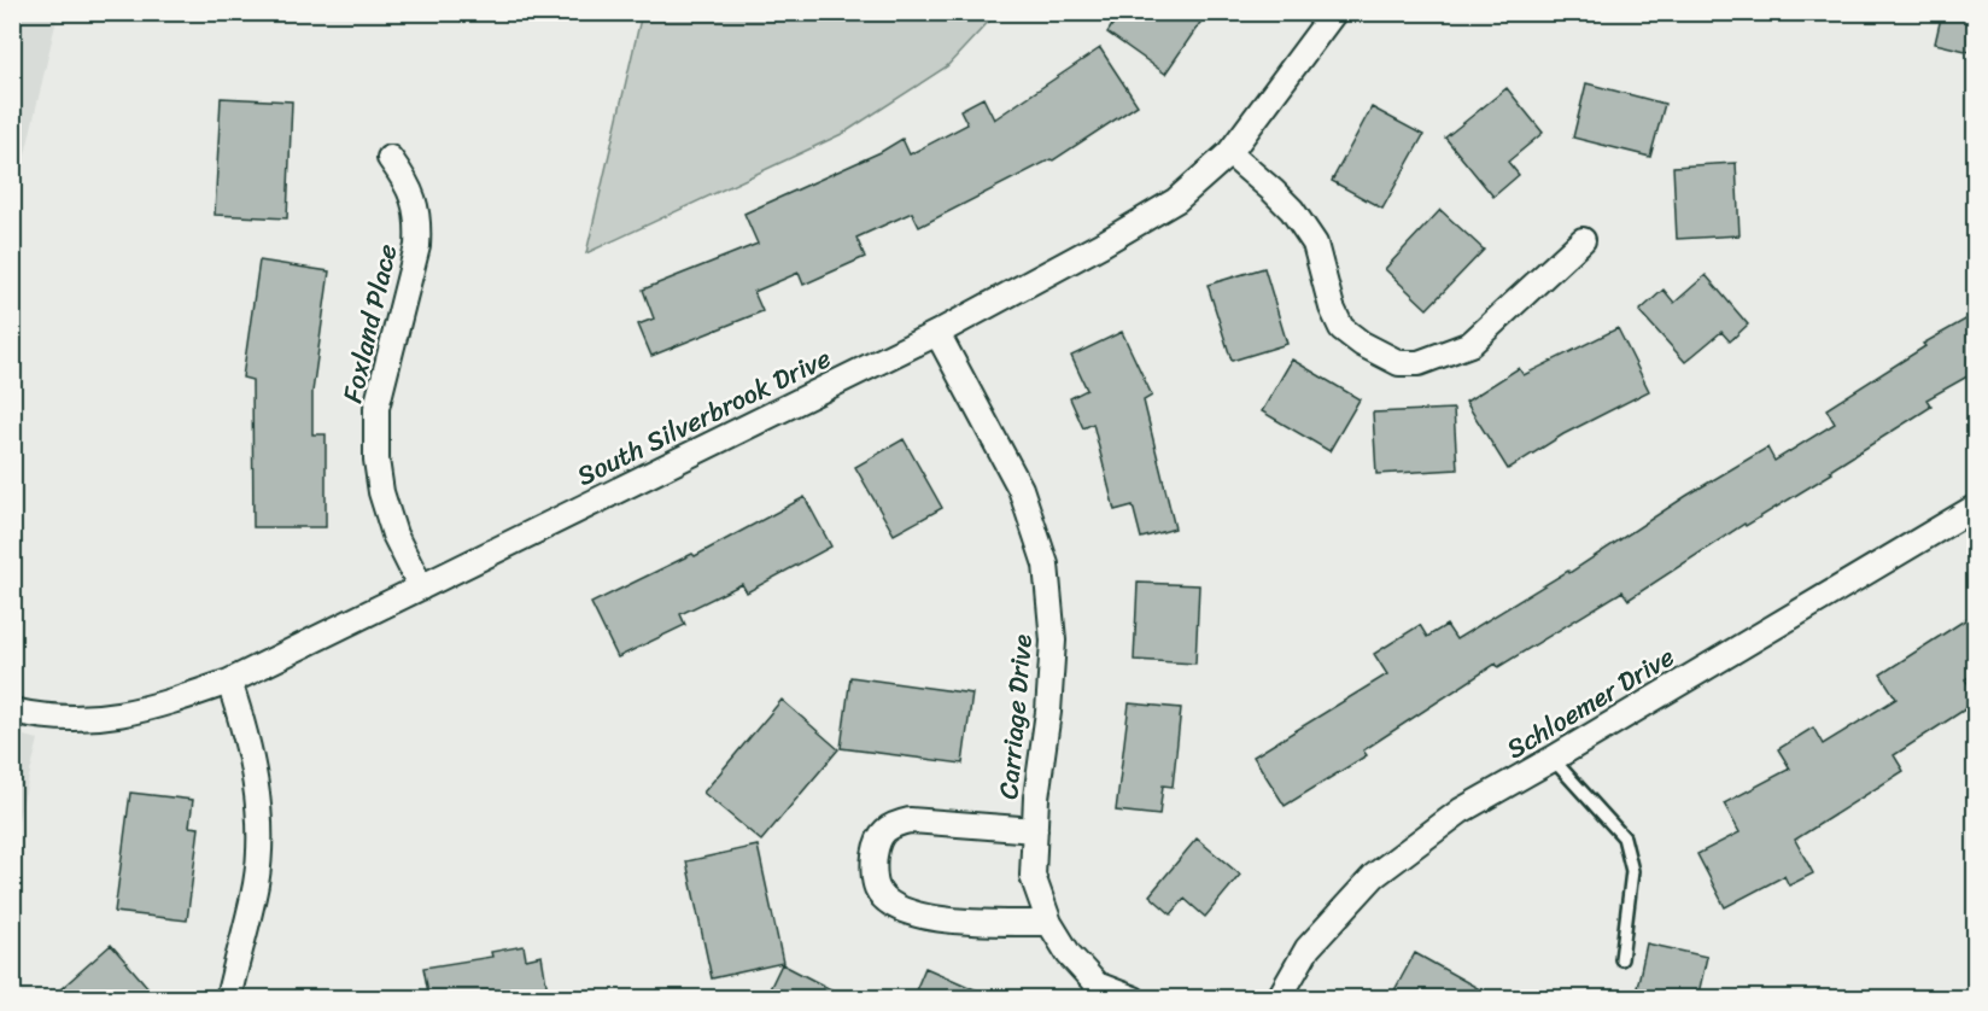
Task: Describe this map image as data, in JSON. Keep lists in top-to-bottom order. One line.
{"streets":{"street":["Foxland Place","South Silverbrook Drive","Schloemer Drive","Carriage Drive"]},"crossings":[["Foxland Place","South Silverbrook Drive"],["South Silverbrook Drive","Carriage Drive"]]}
